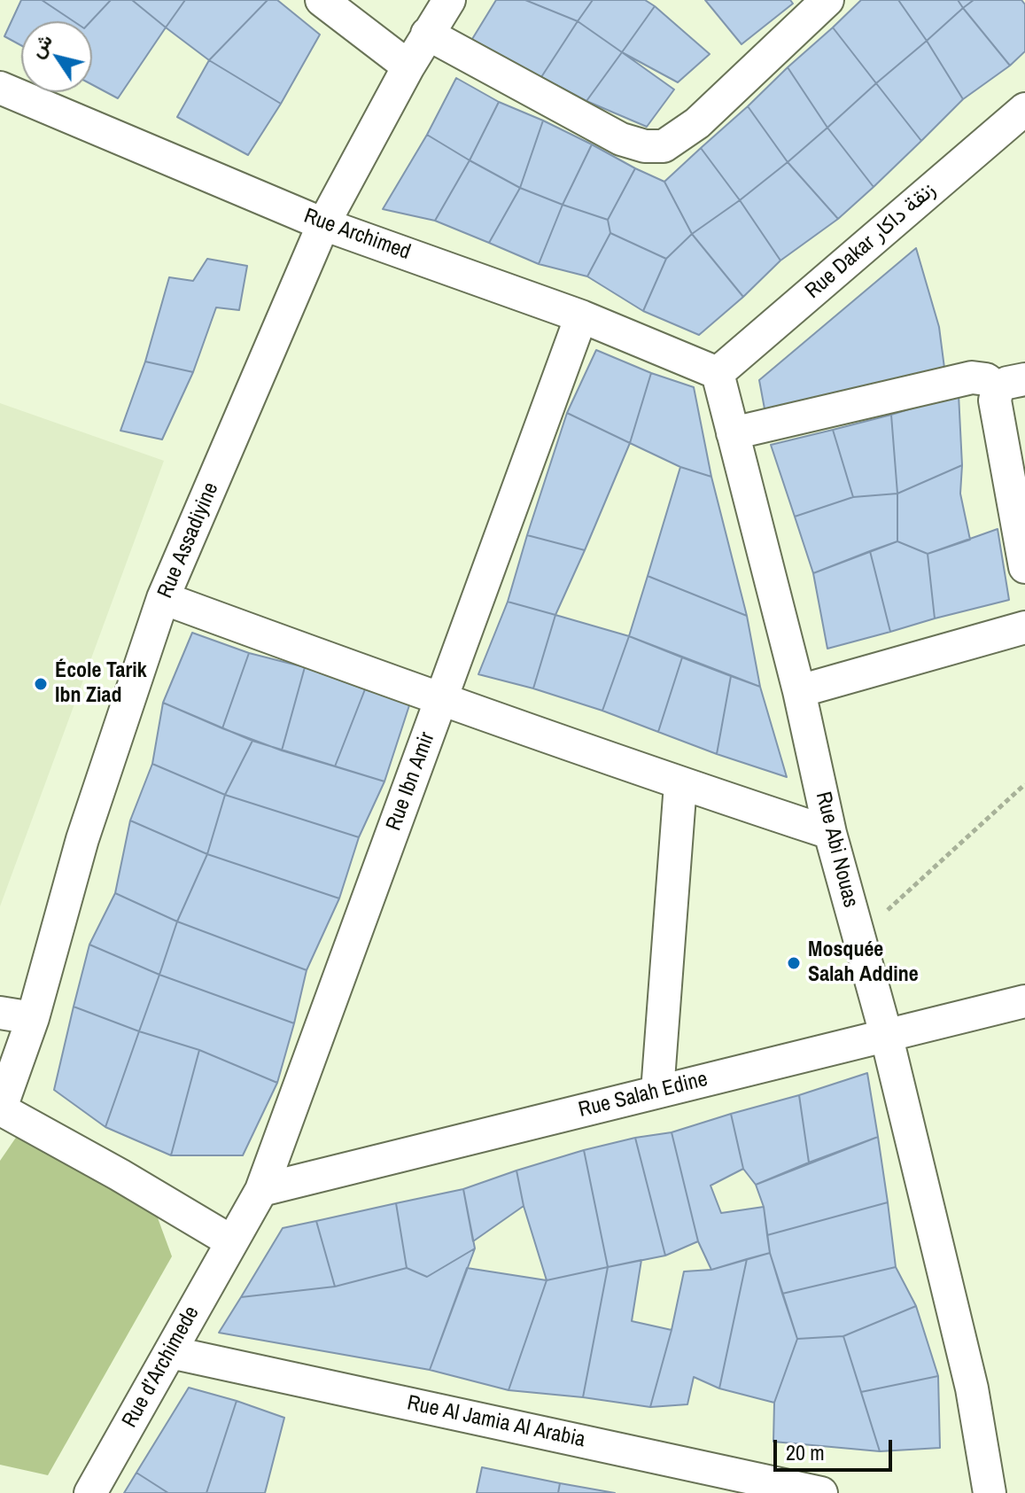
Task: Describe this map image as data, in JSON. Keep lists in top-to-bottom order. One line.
{"streets":{"street":["Rue Archimed","Rue Dakar زنقة داكار","Rue Assadiyine","Rue Ibn Amir","Rue Abi Nouas","Rue Salah Edine","Rue d’Archimede","Rue Al Jamia Al Arabia"]},"crossings":[["Rue Archimed","Rue Dakar زنقة داكار"],["Rue Archimed","Rue Assadiyine"],["Rue Archimed","Rue Ibn Amir"],["Rue Archimed","Rue Abi Nouas"],["Rue Dakar زنقة داكار","Rue Abi Nouas"],["Rue Ibn Amir","Rue Salah Edine"],["Rue Ibn Amir","Rue d’Archimede"],["Rue Abi Nouas","Rue Salah Edine"],["Rue d’Archimede","Rue Al Jamia Al Arabia"]],"places":["École Tarik Ibn Ziad","Mosquée Salah Addine"],"scale_bar":"20 m","north":"top left"}
